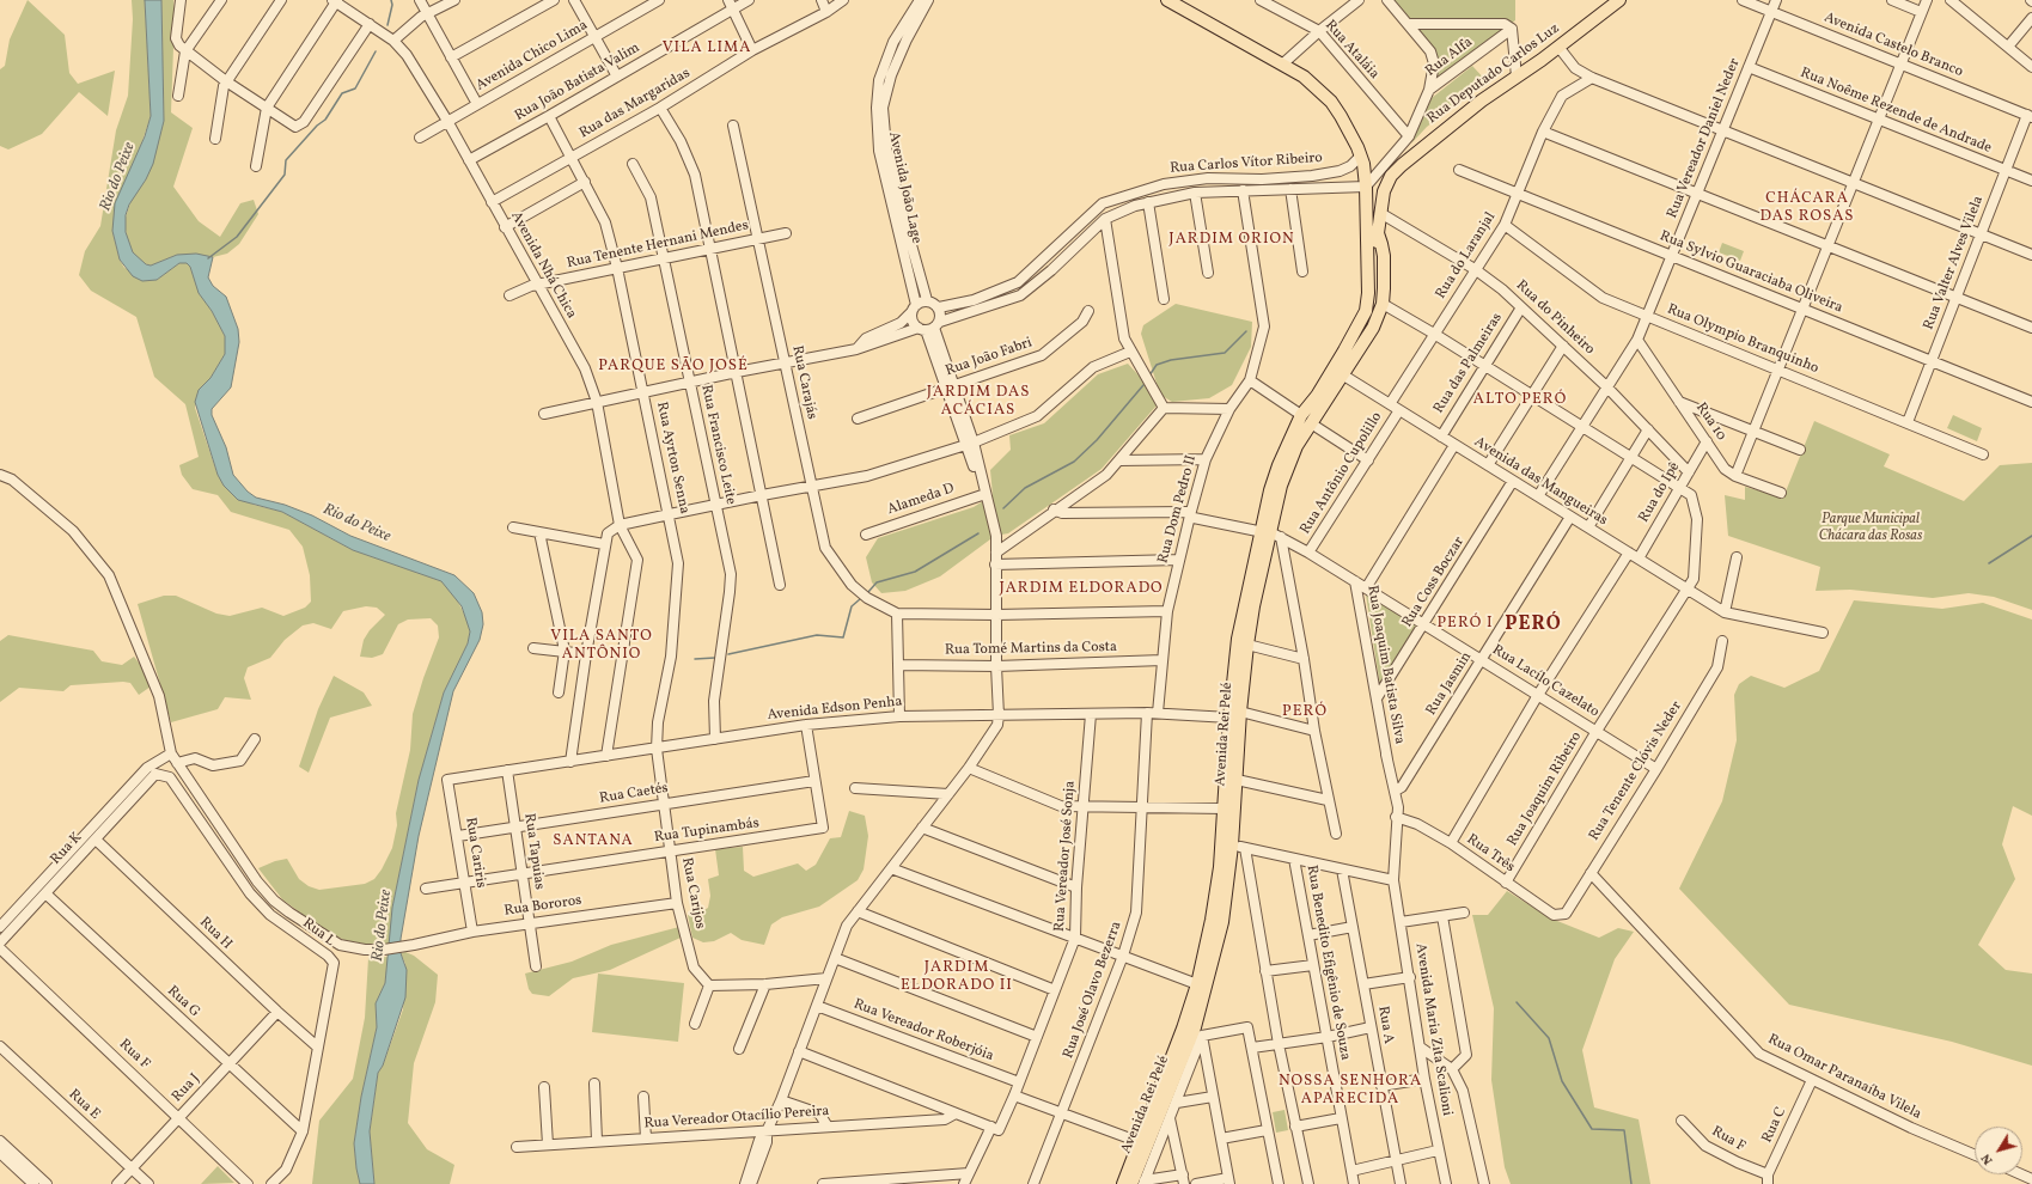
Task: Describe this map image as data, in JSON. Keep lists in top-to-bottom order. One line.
{"streets":{"main road":["Rua Deputado Carlos Luz","Avenida Rei Pelé"],"street":["Avenida Castelo Branco","Rua Ataláia","Avenida Chico Lima","Rua Alfa","Rua João Batista Valim","Rua das Margaridas","Rua Noême Rezende de Andrade","Rua Vereador Daniel Neder","Rua Carlos Vítor Ribeiro","Avenida João Lage","Rua Tenente Hernani Mendes","Rua do Laranjal","Rua Valter Alves Vilela","Avenida Nhá Chica","Rua Sylvio Guaraciaba Oliveira","Rua do Pinheiro","Rua Olympio Branquinho","Rua João Fabri","Rua das Palmeiras","Rua Carajás","Rua 10","Rua Francisco Leite","Rua Ayrton Senna","Rua Antônio Cupolillo","Avenida das Mangueiras","Rua do Ipê","Alameda D","Rua Dom Pedro II","Rua Coss Boczar","Rua Tomé Martins da Costa","Rua Joaquim Batista Silva","Rua Lacílo Cazelato","Rua Jasmin","Avenida Edson Penha","Rua Tenente Clóvis Neder","Rua Joaquim Ribeiro","Rua Caetés","Rua Tupinambás","Rua K","Rua Tapuias","Rua Cariris","Rua Três","Rua Vereador José Sonja","Rua Carijos","Rua Bororos","Rua L","Rua H","Rua Benedito Efigênio de Souza","Rua José Olavo Bezerra","Rua G","Rua A","Avenida Maria Zita Scalioni","Rua Vereador Roberjóia","Rua F","Rua Omar Paranaíba Vilela","Rua J","Rua E","Rua Vereador Otacílio Pereira","Rua C"]},"crossings":[["Avenida Castelo Branco","Rua Vereador Daniel Neder"],["Avenida Castelo Branco","Rua Valter Alves Vilela"],["Rua Ataláia","Rua Alfa"],["Avenida Chico Lima","Avenida Nhá Chica"],["Rua Alfa","Rua Carlos Vítor Ribeiro"],["Rua Deputado Carlos Luz","Rua do Pinheiro"],["Rua Deputado Carlos Luz","Avenida Rei Pelé"],["Rua Deputado Carlos Luz","Rua Joaquim Ribeiro"],["Rua João Batista Valim","Avenida Nhá Chica"],["Rua João Batista Valim","Rua Ayrton Senna"],["Rua das Margaridas","Avenida Nhá Chica"],["Rua das Margaridas","Rua Ayrton Senna"],["Rua Noême Rezende de Andrade","Rua Vereador Daniel Neder"],["Rua Noême Rezende de Andrade","Rua Valter Alves Vilela"],["Rua Vereador Daniel Neder","Rua Sylvio Guaraciaba Oliveira"],["Rua Vereador Daniel Neder","Rua do Pinheiro"],["Rua Vereador Daniel Neder","Rua Olympio Branquinho"],["Rua Vereador Daniel Neder","Rua 10"],["Rua Vereador Daniel Neder","Avenida das Mangueiras"],["Rua Vereador Daniel Neder","Rua Joaquim Ribeiro"],["Rua Carlos Vítor Ribeiro","Avenida João Lage"],["Rua Carlos Vítor Ribeiro","Avenida Nhá Chica"],["Rua Carlos Vítor Ribeiro","Rua Carajás"],["Rua Carlos Vítor Ribeiro","Rua Francisco Leite"],["Rua Carlos Vítor Ribeiro","Rua Ayrton Senna"],["Rua Tenente Hernani Mendes","Avenida Nhá Chica"],["Rua Tenente Hernani Mendes","Rua Carajás"],["Rua Tenente Hernani Mendes","Rua Francisco Leite"],["Rua Tenente Hernani Mendes","Rua Ayrton Senna"],["Rua do Laranjal","Rua Sylvio Guaraciaba Oliveira"],["Rua do Laranjal","Rua do Pinheiro"],["Rua do Laranjal","Rua Olympio Branquinho"],["Rua do Laranjal","Avenida das Mangueiras"],["Rua do Laranjal","Rua Joaquim Ribeiro"],["Rua Valter Alves Vilela","Rua Sylvio Guaraciaba Oliveira"],["Rua Valter Alves Vilela","Rua Olympio Branquinho"],["Avenida Nhá Chica","Avenida Edson Penha"],["Rua do Pinheiro","Rua das Palmeiras"],["Rua do Pinheiro","Rua do Ipê"],["Rua das Palmeiras","Avenida das Mangueiras"],["Rua das Palmeiras","Rua Joaquim Ribeiro"],["Rua 10","Rua do Ipê"],["Rua Francisco Leite","Avenida Edson Penha"],["Rua Ayrton Senna","Avenida Edson Penha"],["Rua Ayrton Senna","Rua Carijos"],["Rua Antônio Cupolillo","Avenida das Mangueiras"],["Rua Antônio Cupolillo","Rua Lacílo Cazelato"],["Avenida das Mangueiras","Rua do Ipê"],["Avenida das Mangueiras","Rua Coss Boczar"],["Avenida das Mangueiras","Rua Jasmin"],["Avenida das Mangueiras","Avenida Rei Pelé"],["Avenida das Mangueiras","Rua Joaquim Ribeiro"],["Rua do Ipê","Rua Joaquim Ribeiro"],["Rua Dom Pedro II","Rua Tomé Martins da Costa"],["Rua Dom Pedro II","Rua Lacílo Cazelato"],["Rua Dom Pedro II","Avenida Edson Penha"],["Rua Coss Boczar","Rua Joaquim Batista Silva"],["Rua Coss Boczar","Rua Lacílo Cazelato"],["Rua Joaquim Batista Silva","Rua Lacílo Cazelato"],["Rua Joaquim Batista Silva","Rua Jasmin"],["Rua Joaquim Batista Silva","Rua Três"],["Rua Joaquim Batista Silva","Avenida Maria Zita Scalioni"],["Rua Lacílo Cazelato","Rua Jasmin"],["Rua Lacílo Cazelato","Avenida Rei Pelé"],["Rua Lacílo Cazelato","Rua Tenente Clóvis Neder"],["Rua Lacílo Cazelato","Rua Joaquim Ribeiro"],["Avenida Edson Penha","Avenida Rei Pelé"],["Avenida Edson Penha","Rua Tapuias"],["Avenida Edson Penha","Rua Cariris"],["Avenida Edson Penha","Rua Vereador José Sonja"],["Avenida Edson Penha","Rua Carijos"],["Avenida Edson Penha","Rua José Olavo Bezerra"],["Avenida Rei Pelé","Rua Joaquim Ribeiro"],["Rua Tenente Clóvis Neder","Rua Três"],["Rua Tenente Clóvis Neder","Rua Omar Paranaíba Vilela"],["Rua Joaquim Ribeiro","Rua Três"],["Rua Caetés","Rua Tupinambás"],["Rua Caetés","Rua Tapuias"],["Rua Caetés","Rua Cariris"],["Rua Caetés","Rua Carijos"],["Rua Tupinambás","Rua Tapuias"],["Rua Tupinambás","Rua Cariris"],["Rua Tupinambás","Rua Carijos"],["Rua K","Rua L"],["Rua K","Rua H"],["Rua K","Rua G"],["Rua Tapuias","Rua Bororos"],["Rua Cariris","Rua Bororos"],["Rua Vereador José Sonja","Rua Vereador Roberjóia"],["Rua Carijos","Rua Bororos"],["Rua L","Rua H"],["Rua L","Rua G"],["Rua H","Rua J"],["Rua G","Rua J"],["Rua F","Rua J"],["Rua F","Rua C"],["Rua Omar Paranaíba Vilela","Rua C"],["Rua J","Rua E"]],"districts":["VILA LIMA","CHÁCARA DAS ROSAS","JARDIM ORION","PARQUE SÃO JOSÉ","JARDIM DAS ACÁCIAS","ALTO PERÓ","JARDIM ELDORADO","PERÓ I","PERÓ","VILA SANTO ANTÔNIO","PERÓ","SANTANA","JARDIM ELDORADO II","NOSSA SENHORA APARECIDA"],"water":["Rio do Peixe"],"parks":["Parque Municipal Chácara das Rosas"],"north":"bottom left"}
